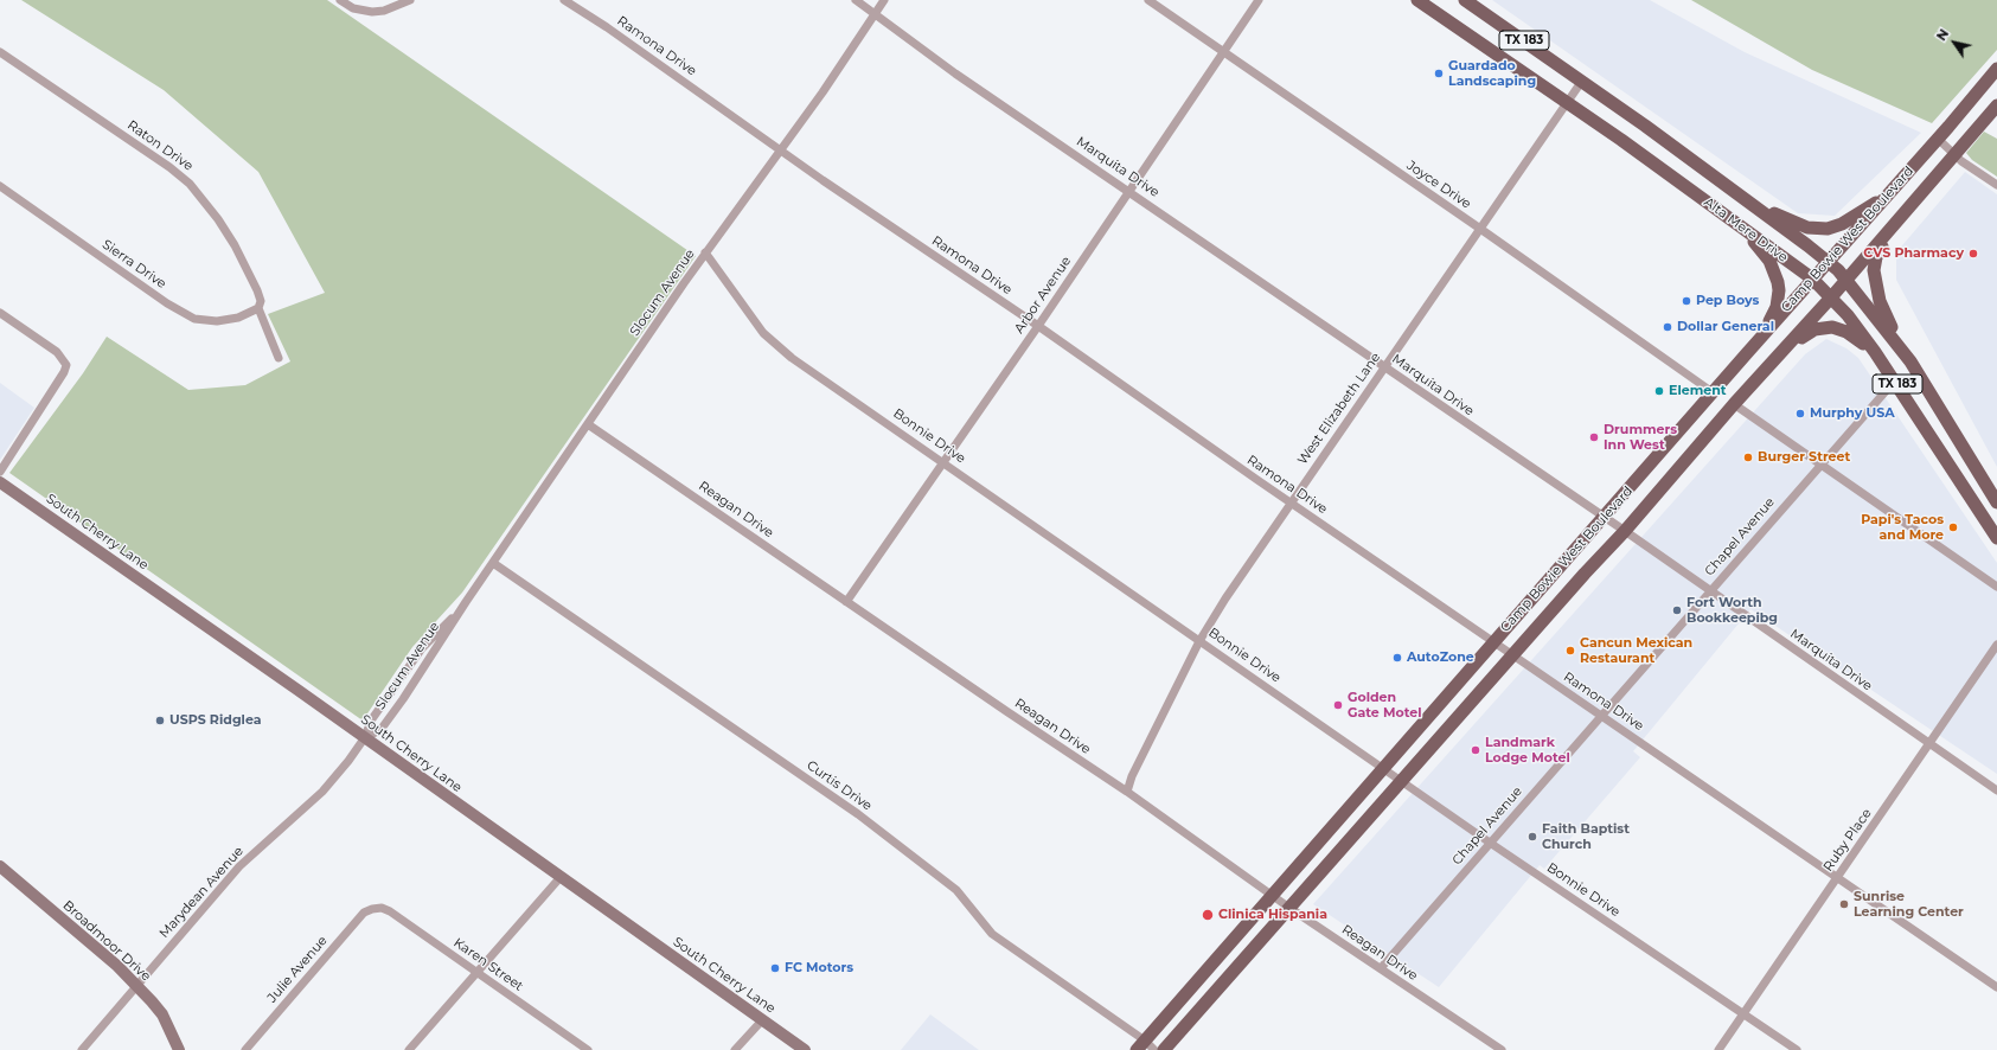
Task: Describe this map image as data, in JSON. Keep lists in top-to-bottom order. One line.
{"streets":{"main road":["TX 183","Alta Mere Drive","Camp Bowie West Boulevard"],"street":["Ramona Drive","Raton Drive","Marquita Drive","Joyce Drive","Sierra Drive","Slocum Avenue","Arbor Avenue","West Elizabeth Lane","Bonnie Drive","Reagan Drive","South Cherry Lane","Chapel Avenue","Curtis Drive","Ruby Place","Marydean Avenue","Broadmoor Drive","Karen Street","Julie Avenue"]},"crossings":[["Ramona Drive","Camp Bowie West Boulevard"],["Ramona Drive","Slocum Avenue"],["Ramona Drive","Arbor Avenue"],["Ramona Drive","West Elizabeth Lane"],["Ramona Drive","Chapel Avenue"],["Ramona Drive","Ruby Place"],["Raton Drive","Sierra Drive"],["Marquita Drive","Camp Bowie West Boulevard"],["Marquita Drive","Slocum Avenue"],["Marquita Drive","Arbor Avenue"],["Marquita Drive","West Elizabeth Lane"],["Marquita Drive","Chapel Avenue"],["Marquita Drive","Ruby Place"],["Joyce Drive","Camp Bowie West Boulevard"],["Joyce Drive","Arbor Avenue"],["Joyce Drive","West Elizabeth Lane"],["Alta Mere Drive","Camp Bowie West Boulevard"],["Alta Mere Drive","West Elizabeth Lane"],["Alta Mere Drive","Chapel Avenue"],["Camp Bowie West Boulevard","Bonnie Drive"],["Camp Bowie West Boulevard","Reagan Drive"],["Camp Bowie West Boulevard","Curtis Drive"],["Slocum Avenue","Bonnie Drive"],["Slocum Avenue","Reagan Drive"],["Slocum Avenue","South Cherry Lane"],["Slocum Avenue","Curtis Drive"],["Slocum Avenue","Marydean Avenue"],["Arbor Avenue","Bonnie Drive"],["Arbor Avenue","Reagan Drive"],["West Elizabeth Lane","Bonnie Drive"],["West Elizabeth Lane","Reagan Drive"],["Bonnie Drive","Chapel Avenue"],["Bonnie Drive","Ruby Place"],["Reagan Drive","Chapel Avenue"],["South Cherry Lane","Marydean Avenue"],["Marydean Avenue","Broadmoor Drive"],["Karen Street","Julie Avenue"]],"places":["Guardado Landscaping","CVS Pharmacy","Pep Boys","Dollar General","Element","Murphy USA","Drummers Inn West","Burger Street","Papi's Tacos and More","Fort Worth Bookkeepibg","Cancun Mexican Restaurant","AutoZone","Golden Gate Motel","USPS Ridglea","Landmark Lodge Motel","Faith Baptist Church","Sunrise Learning Center","Clinica Hispania","FC Motors"],"north":"top left"}
